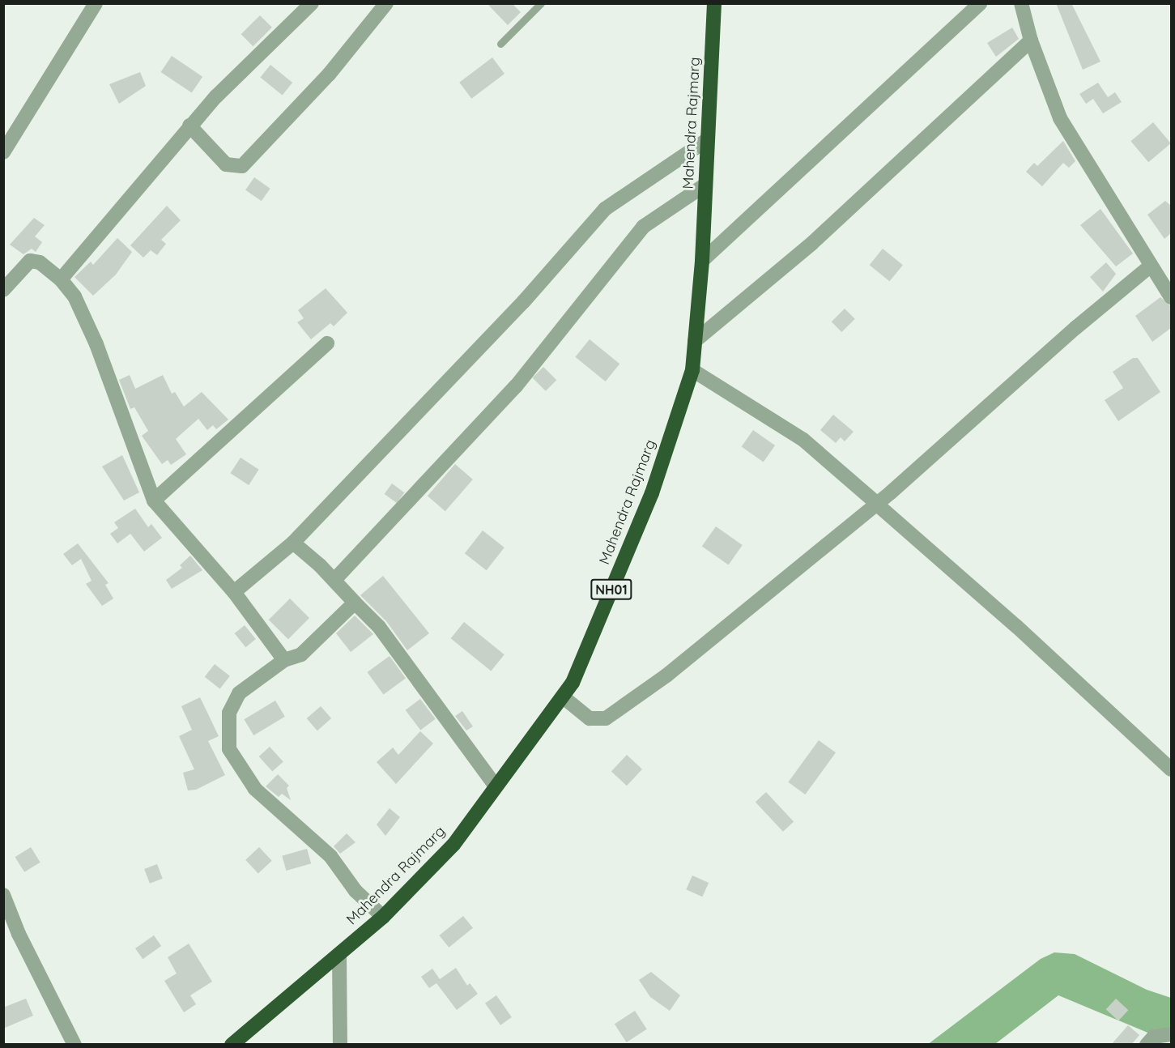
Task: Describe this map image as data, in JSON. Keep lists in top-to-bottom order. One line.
{"streets":{"highway":["Mahendra Rajmarg","NH01"]}}
